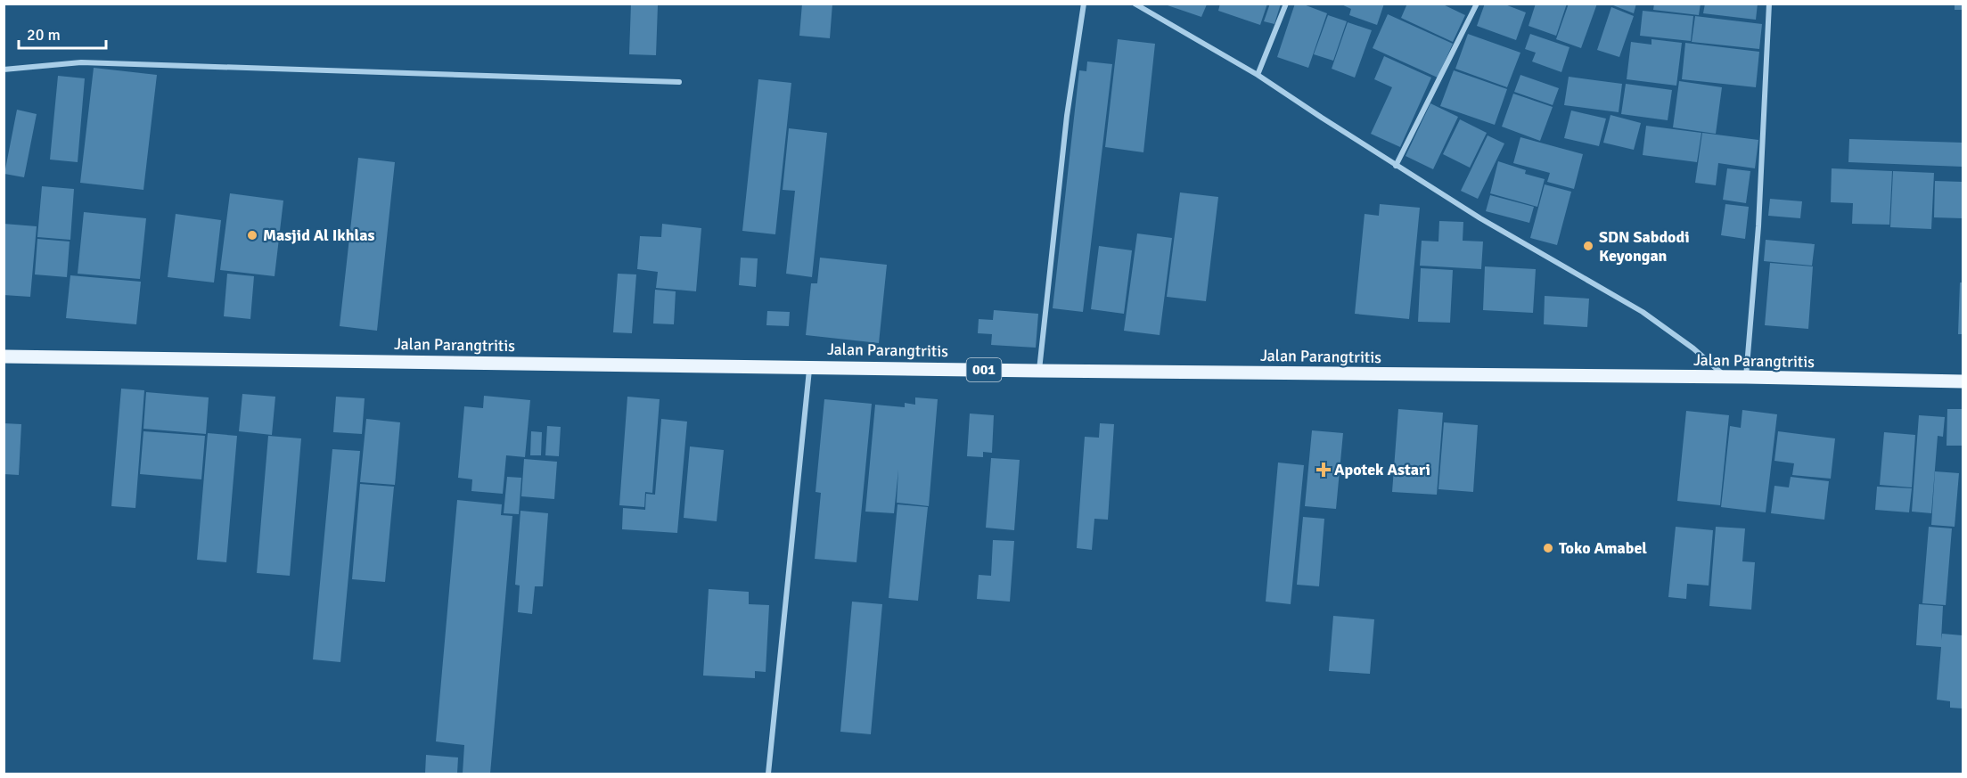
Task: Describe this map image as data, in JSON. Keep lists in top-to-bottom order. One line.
{"streets":{"main road":["Jalan Parangtritis","001"]},"places":{"other":["Masjid Al Ikhlas","SDN Sabdodi Keyongan","Toko Amabel"],"health":["Apotek Astari"]},"scale_bar":"20 m"}
